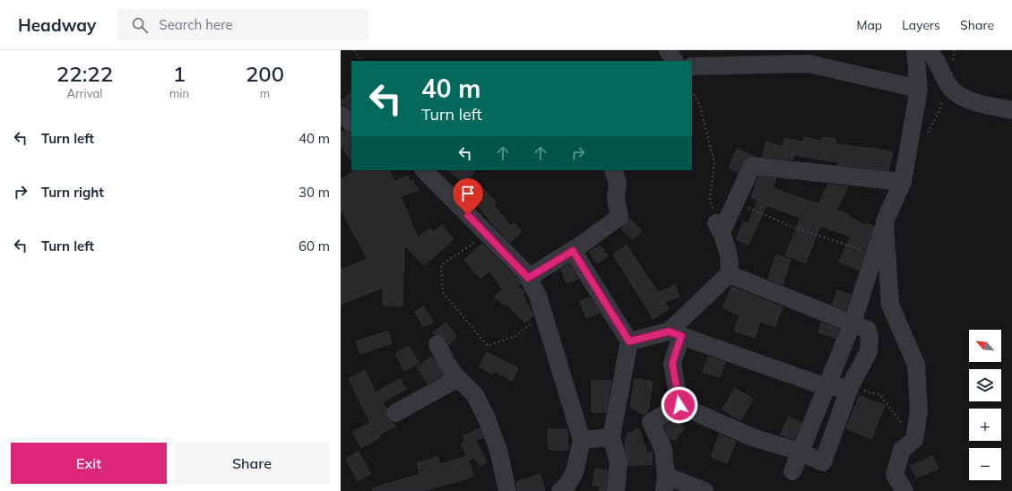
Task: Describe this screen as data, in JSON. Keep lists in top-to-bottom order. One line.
{"north":"top left","page":{"header":"Headway","search":"Search here","nav":["Map","Layers","Share"],"eta":["22:22","Arrival","1","min","200","m"],"turn":["40 m","Turn left"],"list":[{"name":"Turn left","value":"40 m"},{"name":"Turn right","value":"30 m"},{"name":"Turn left","value":"60 m"}],"map_buttons":["+","−"],"buttons":["Exit","Share"]}}
